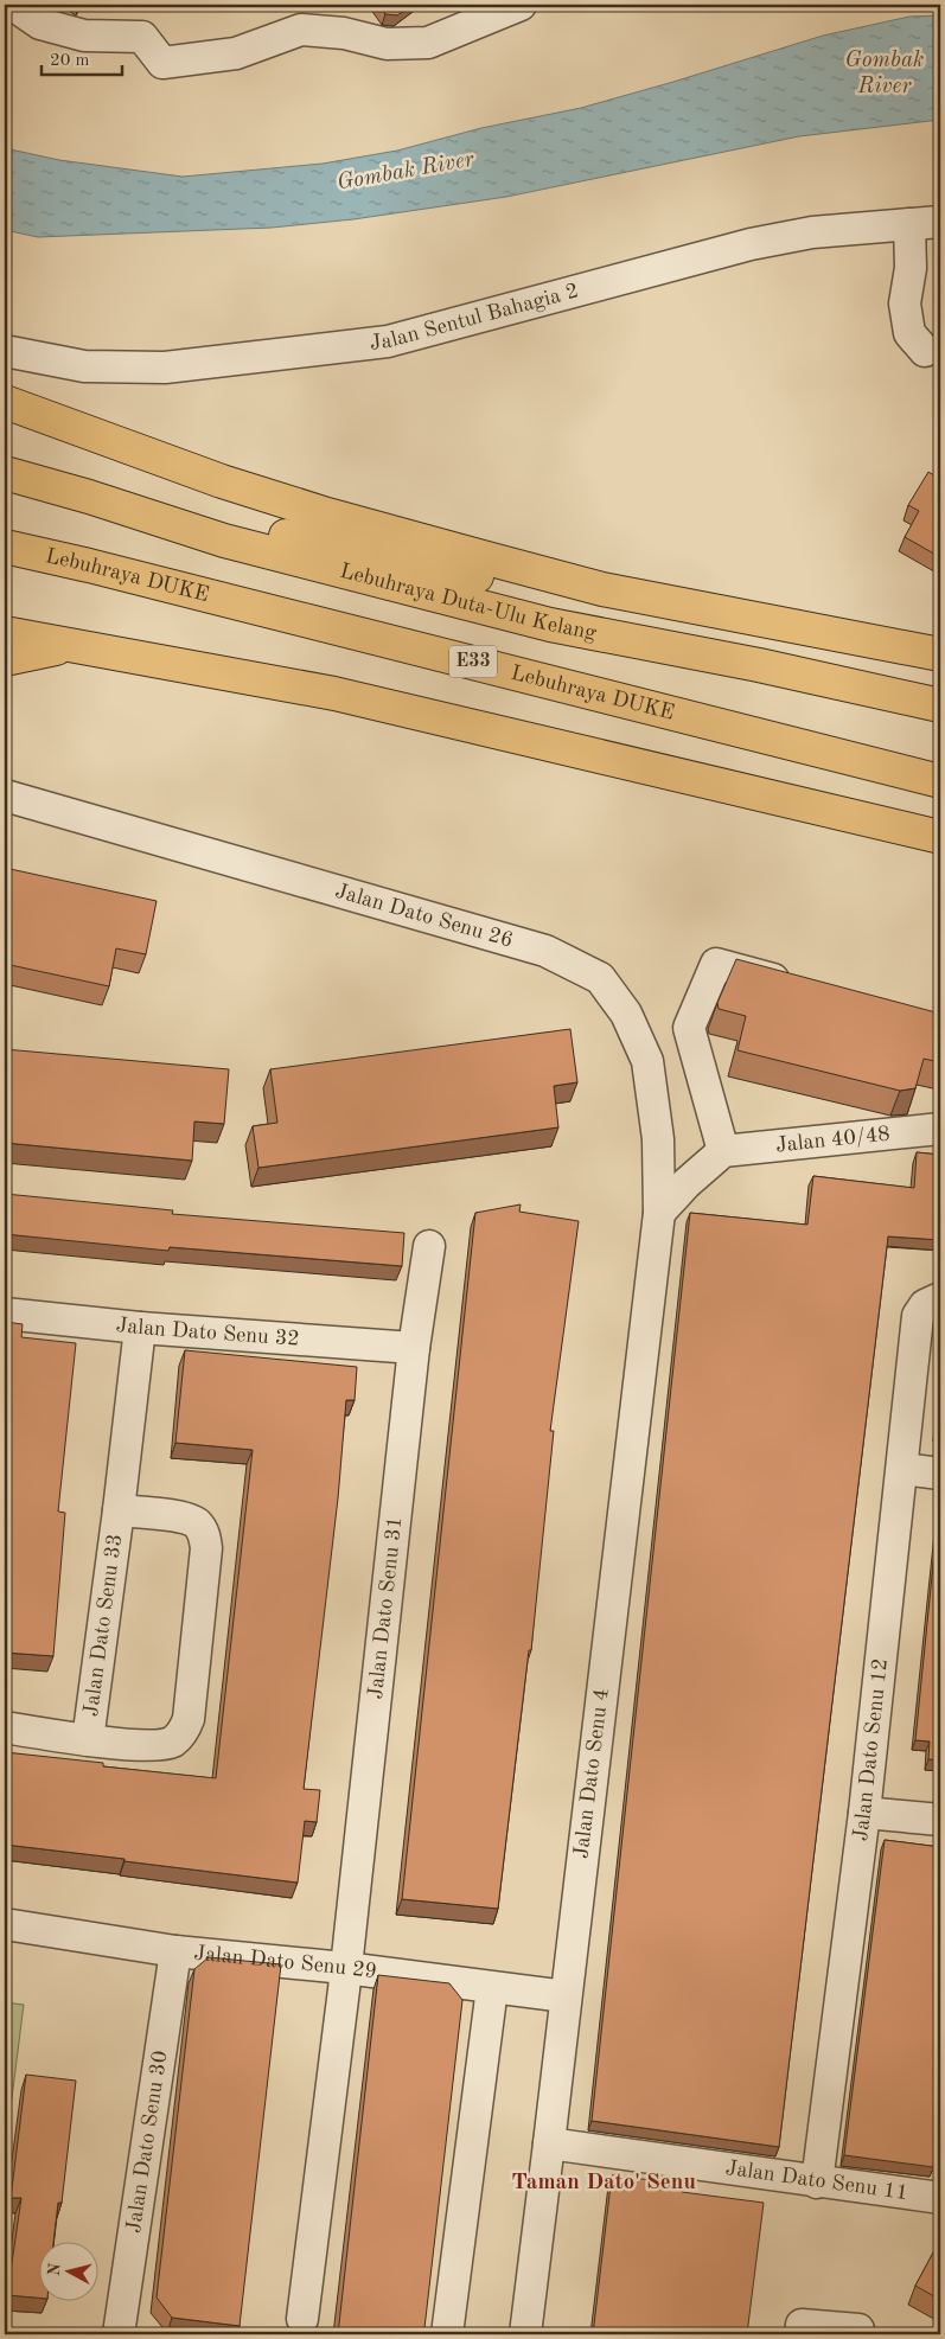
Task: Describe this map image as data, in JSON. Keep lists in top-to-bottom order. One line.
{"streets":{"highway":["Lebuhraya DUKE","Lebuhraya Duta-Ulu Kelang","E33"],"street":["Jalan Sentul Bahagia 2","Jalan Dato Senu 26","Jalan 40/48","Jalan Dato Senu 32","Jalan Dato Senu 31","Jalan Dato Senu 33","Jalan Dato Senu 12","Jalan Dato Senu 4","Jalan Dato Senu 29","Jalan Dato Senu 30","Jalan Dato Senu 11"]},"crossings":[["Jalan Dato Senu 26","Jalan Dato Senu 4"],["Jalan Dato Senu 32","Jalan Dato Senu 31"],["Jalan Dato Senu 32","Jalan Dato Senu 33"],["Jalan Dato Senu 31","Jalan Dato Senu 29"],["Jalan Dato Senu 12","Jalan Dato Senu 11"],["Jalan Dato Senu 4","Jalan Dato Senu 29"],["Jalan Dato Senu 4","Jalan Dato Senu 11"],["Jalan Dato Senu 29","Jalan Dato Senu 30"]],"districts":["Taman Dato' Senu"],"water":["Gombak River"],"scale_bar":"20 m","north":"left"}
